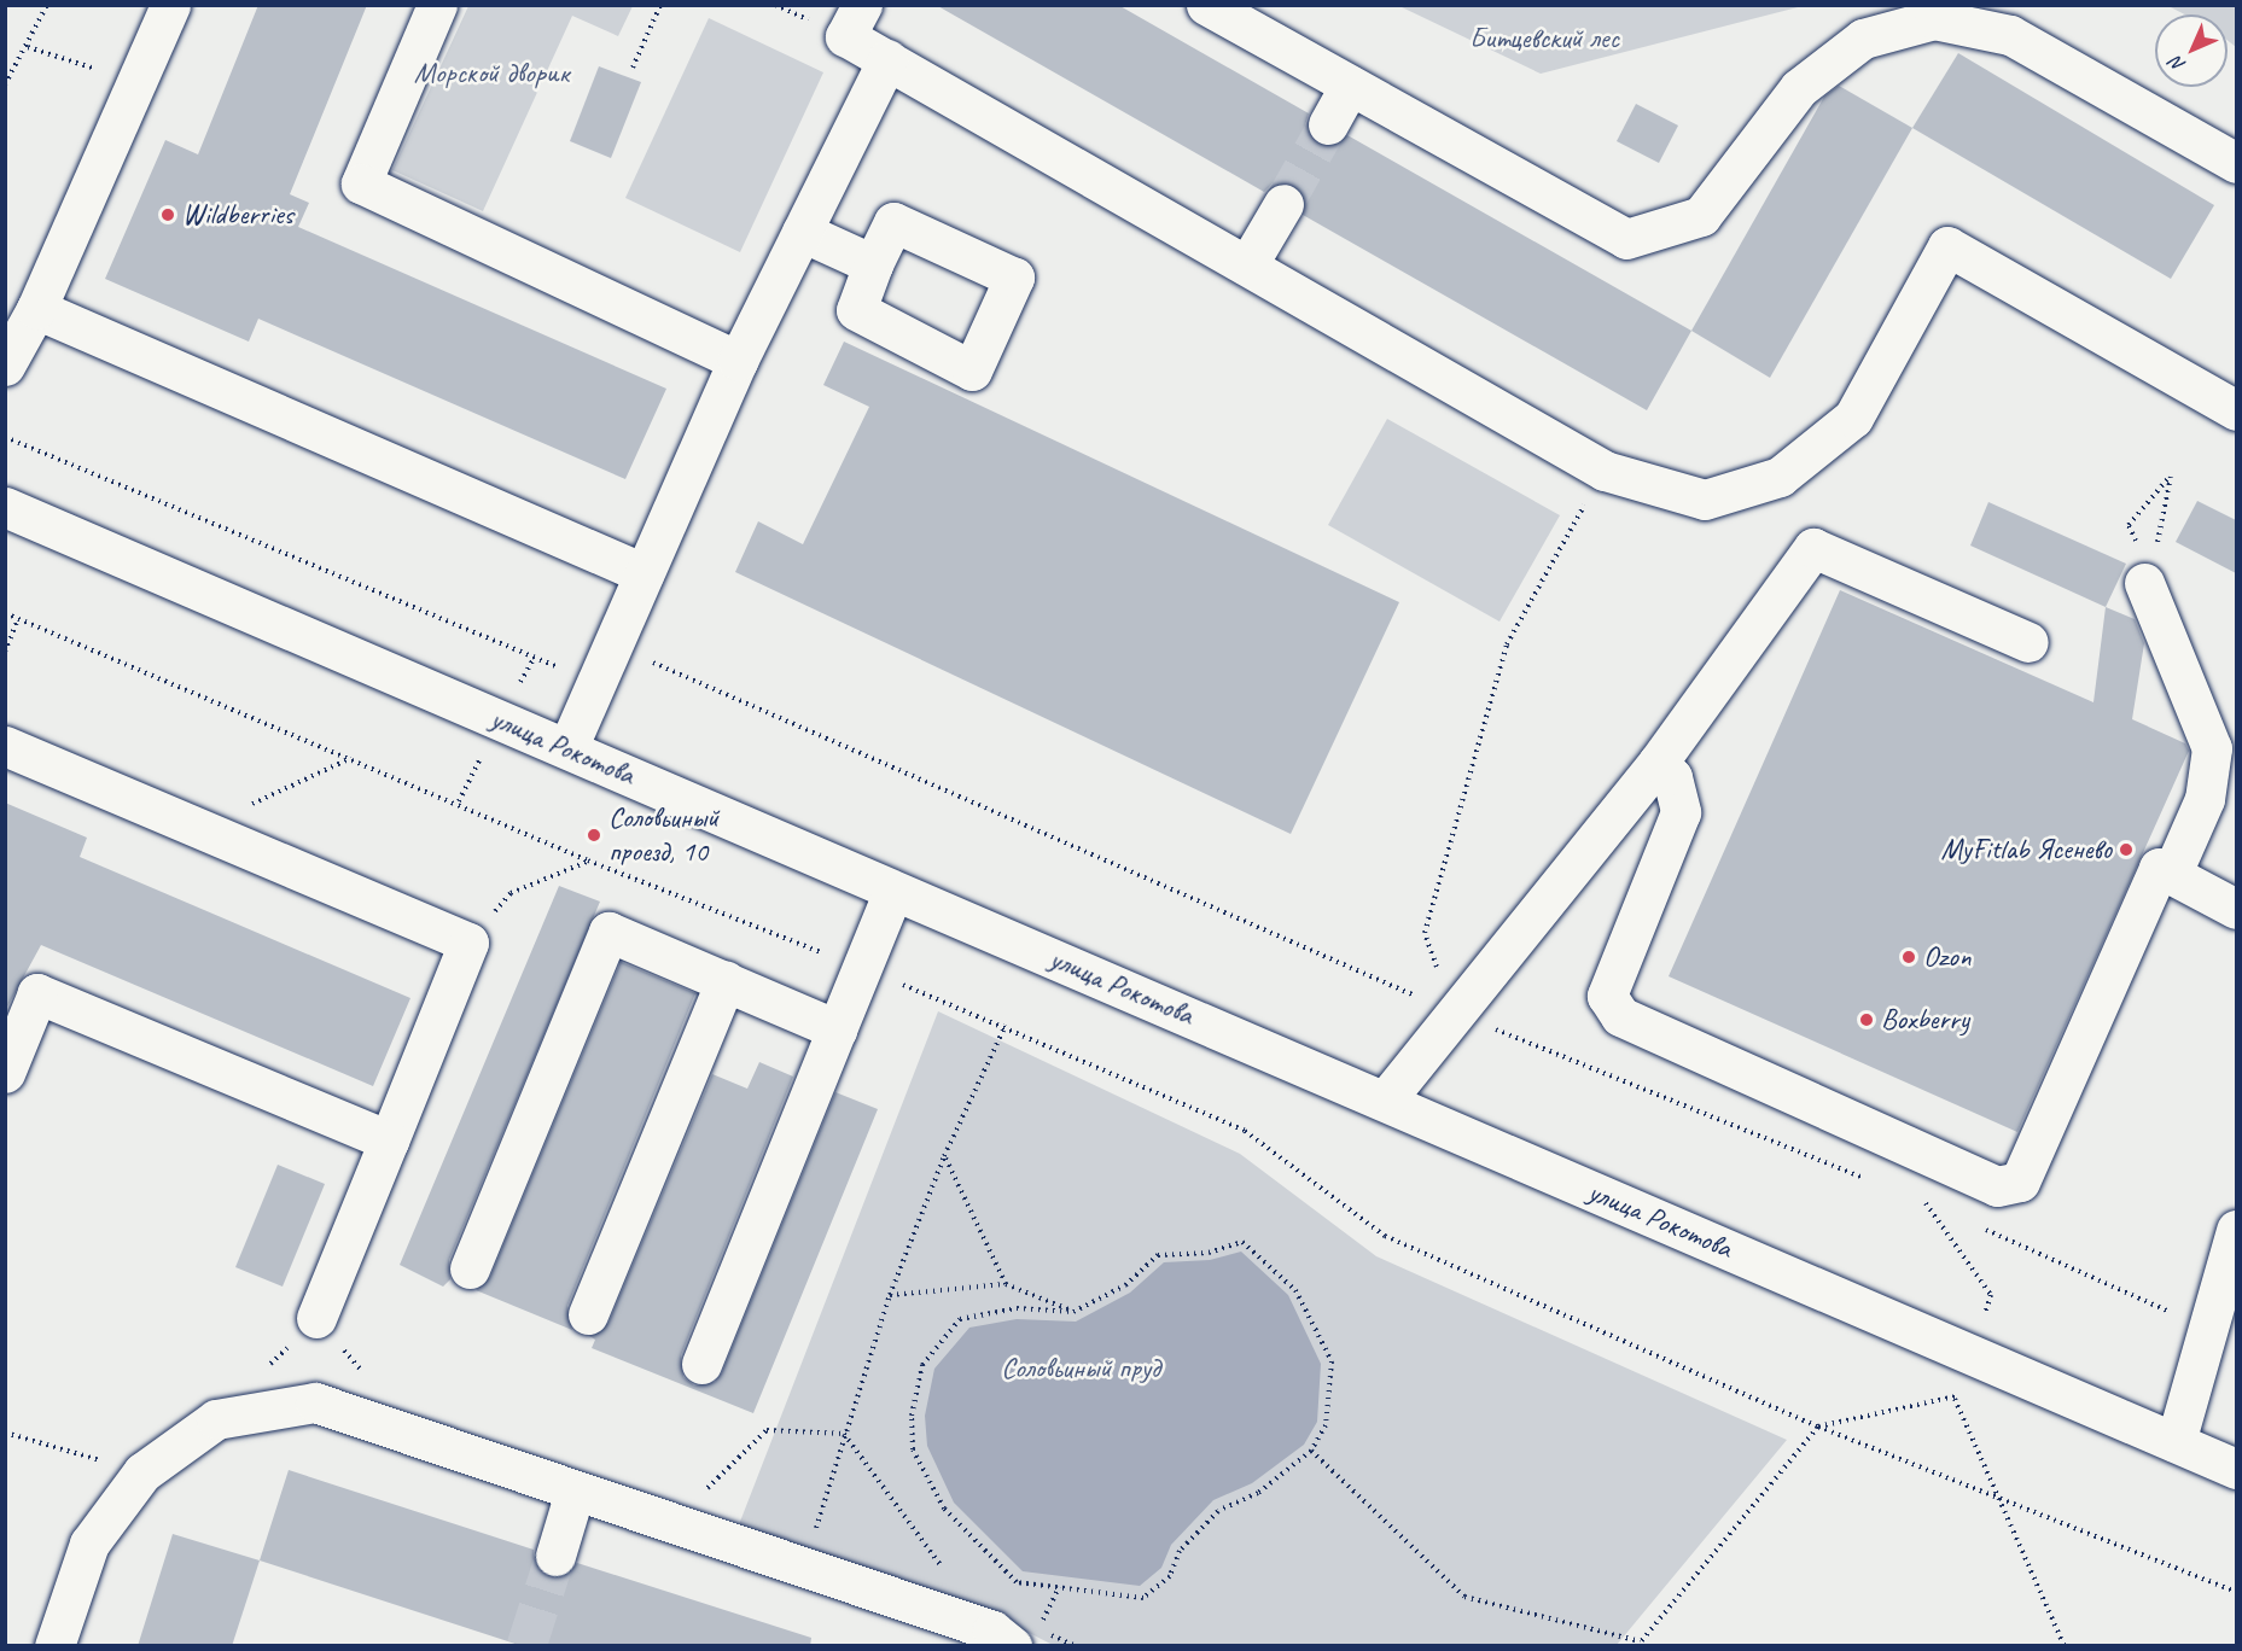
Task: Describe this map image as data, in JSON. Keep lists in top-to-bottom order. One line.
{"streets":{"street":["улица Рокотова"]},"parks":["Битцевский лес","Морской дворик","Соловьиный пруд"],"places":["Wildberries","Соловьиный проезд, 10","MyFitlab Ясенево","Ozon","Boxberry"],"north":"bottom left"}
